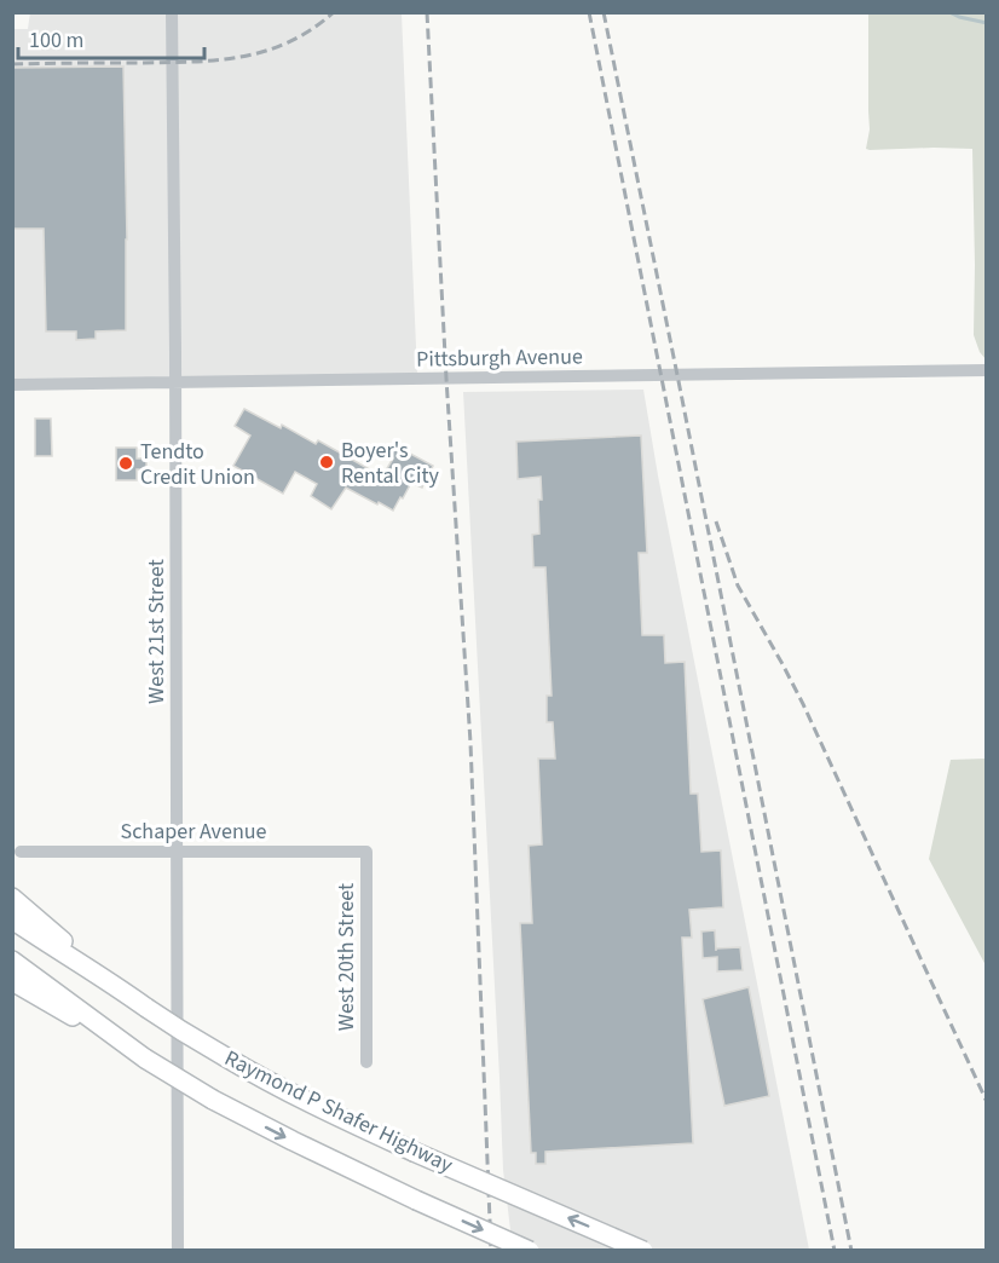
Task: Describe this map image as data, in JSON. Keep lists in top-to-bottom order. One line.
{"streets":{"highway":["Raymond P Shafer Highway"],"street":["Pittsburgh Avenue","West 21st Street","Schaper Avenue","West 20th Street"]},"crossings":[["Pittsburgh Avenue","West 21st Street"],["West 21st Street","Schaper Avenue"],["Schaper Avenue","West 20th Street"]],"places":["Boyer's Rental City","Tendto Credit Union"],"scale_bar":"100 m"}
